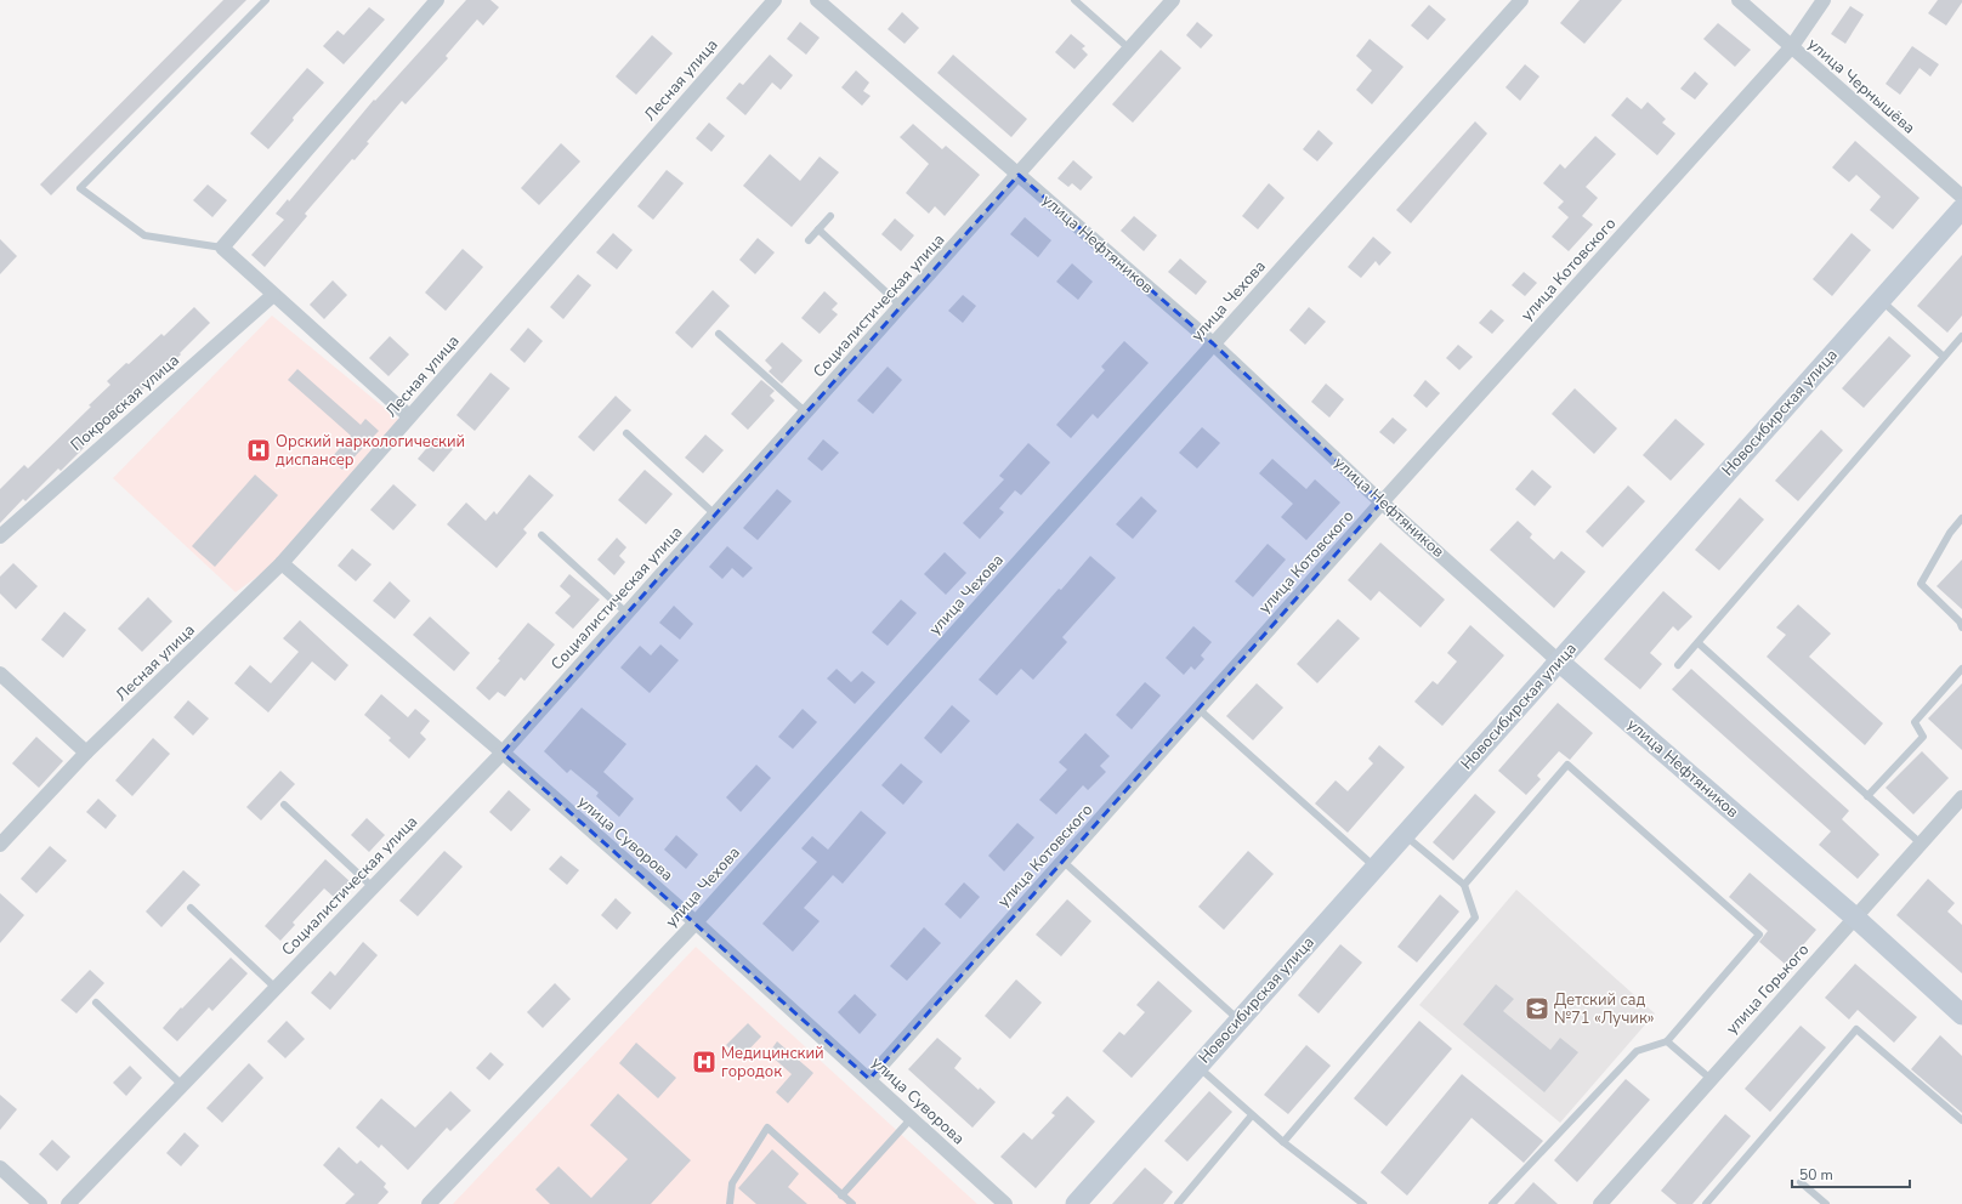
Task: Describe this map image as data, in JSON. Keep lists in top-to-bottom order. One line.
{"streets":{"main road":["улица Нефтяников","Новосибирская улица"],"street":["Лесная улица","улица Чернышёва","улица Котовского","улица Чехова","Социалистическая улица","Покровская улица","улица Суворова","улица Горького"]},"crossings":[["Лесная улица","улица Суворова"],["улица Чернышёва","улица Котовского"],["улица Нефтяников","улица Котовского"],["улица Нефтяников","улица Чехова"],["улица Нефтяников","Социалистическая улица"],["улица Нефтяников","Новосибирская улица"],["улица Нефтяников","улица Горького"],["улица Котовского","улица Суворова"],["улица Чехова","улица Суворова"],["Социалистическая улица","улица Суворова"]],"places":{"hospital":["Орский наркологический диспансер","Медицинский городок"],"school or university":["Детский сад №71 «Лучик»"]},"scale_bar":"50 m"}
